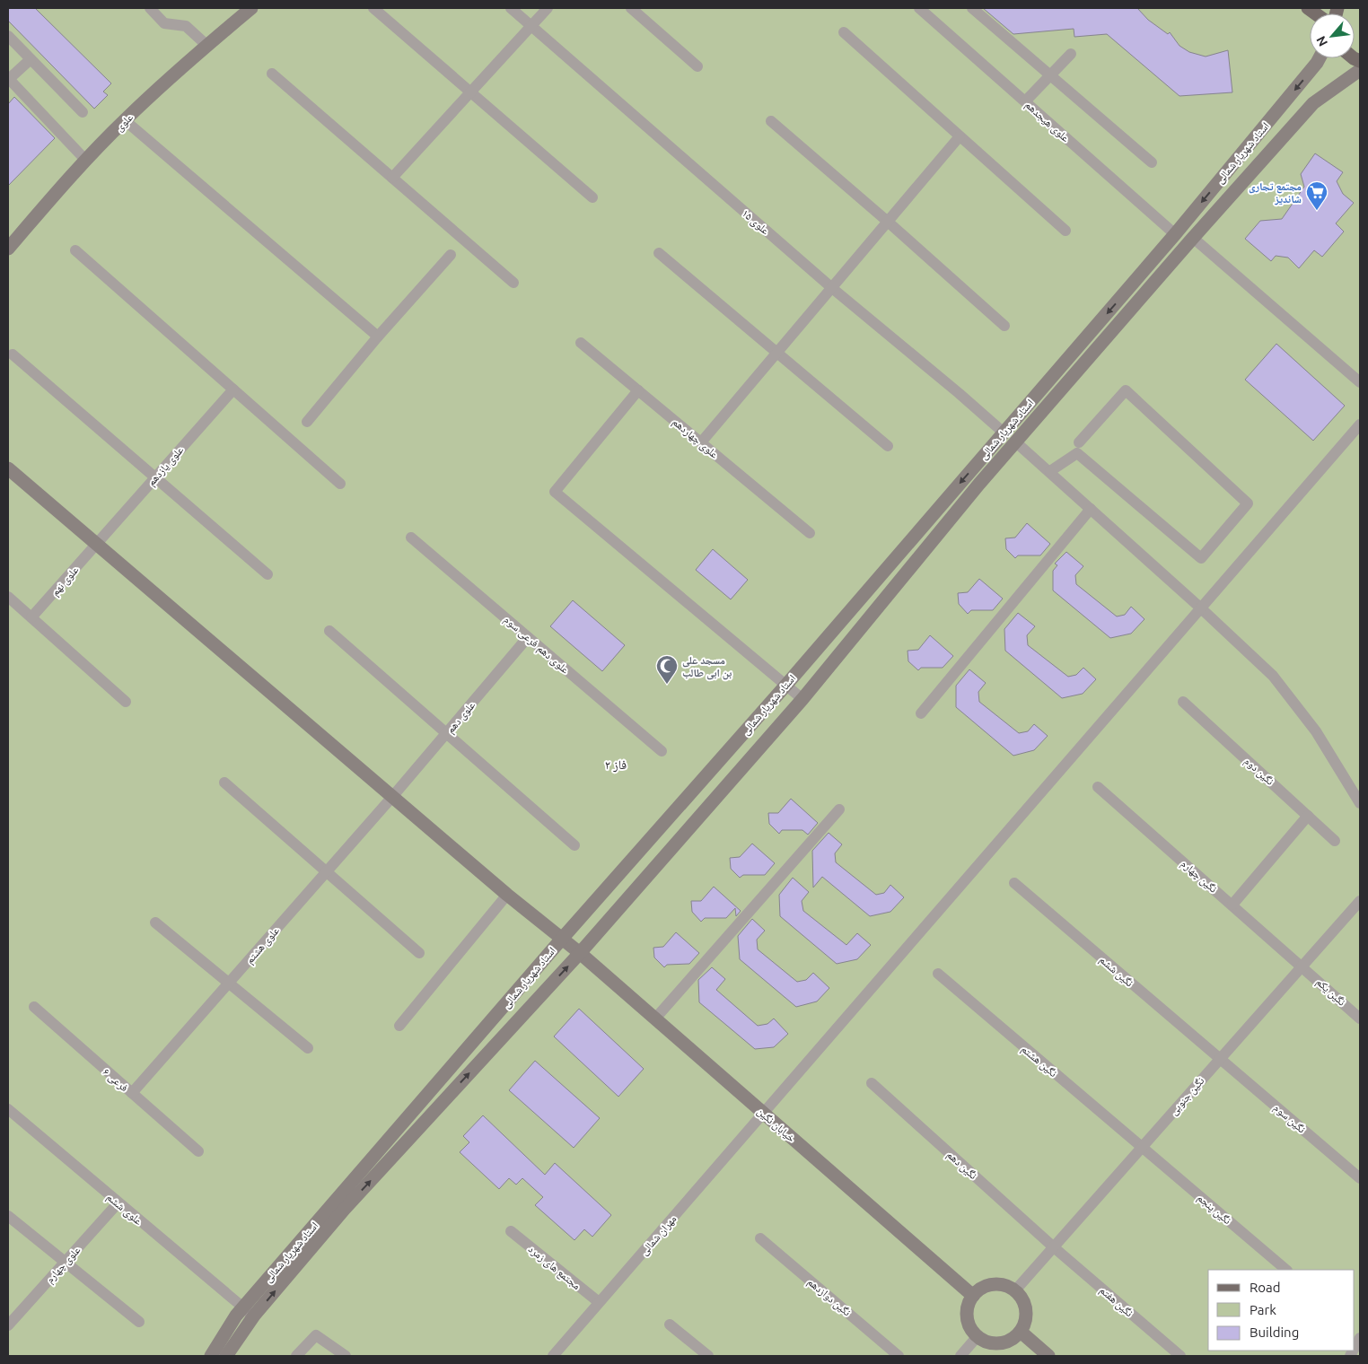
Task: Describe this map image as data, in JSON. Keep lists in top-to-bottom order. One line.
{"streets":{"street":["علوی هیجدهم","علوی","استاد شهریار شمالی","علوی ۱۵","علوی چهاردهم","علوی یازدهم","علوی نهم","علوی دهم فرعی سوم","علوی دهم","نگین دوم","نگین چهارم","علوی هشتم","نگین ششم","نگین یکم","نگین هشتم","فرعی ۶","نگین جنوبی","نگین سوم","خیابان نگین","نگین دهم","علوی ششم","نگین پنجم","مهران شمالی","علوی چهارم","مجتمع های زمرد","نگین دوازدهم","نگین هفتم"]},"crossings":[["علوی هیجدهم","استاد شهریار شمالی"],["استاد شهریار شمالی","علوی ۱۵"],["استاد شهریار شمالی","خیابان نگین"],["استاد شهریار شمالی","علوی ششم"],["علوی یازدهم","علوی نهم"],["علوی یازدهم","خیابان نگین"],["علوی نهم","خیابان نگین"],["علوی دهم فرعی سوم","علوی دهم"],["علوی دهم","علوی هشتم"],["علوی دهم","خیابان نگین"],["نگین چهارم","نگین یکم"],["نگین چهارم","نگین جنوبی"],["علوی هشتم","فرعی ۶"],["علوی هشتم","خیابان نگین"],["نگین ششم","نگین جنوبی"],["نگین ششم","نگین سوم"],["نگین یکم","نگین جنوبی"],["نگین هشتم","نگین جنوبی"],["نگین هشتم","نگین پنجم"],["نگین جنوبی","نگین سوم"],["نگین جنوبی","خیابان نگین"],["نگین جنوبی","نگین دهم"],["نگین جنوبی","نگین پنجم"],["نگین جنوبی","نگین هفتم"],["خیابان نگین","مهران شمالی"],["نگین دهم","نگین هفتم"],["علوی ششم","علوی چهارم"],["مهران شمالی","مجتمع های زمرد"]],"districts":["فاز ۲"],"places":{"supermarket":["مجتمع تجاری شاندیز"],"mosque":["مسجد علی بن ابی طالب"]},"legend":["Road","Park","Building"],"north":"bottom left"}
